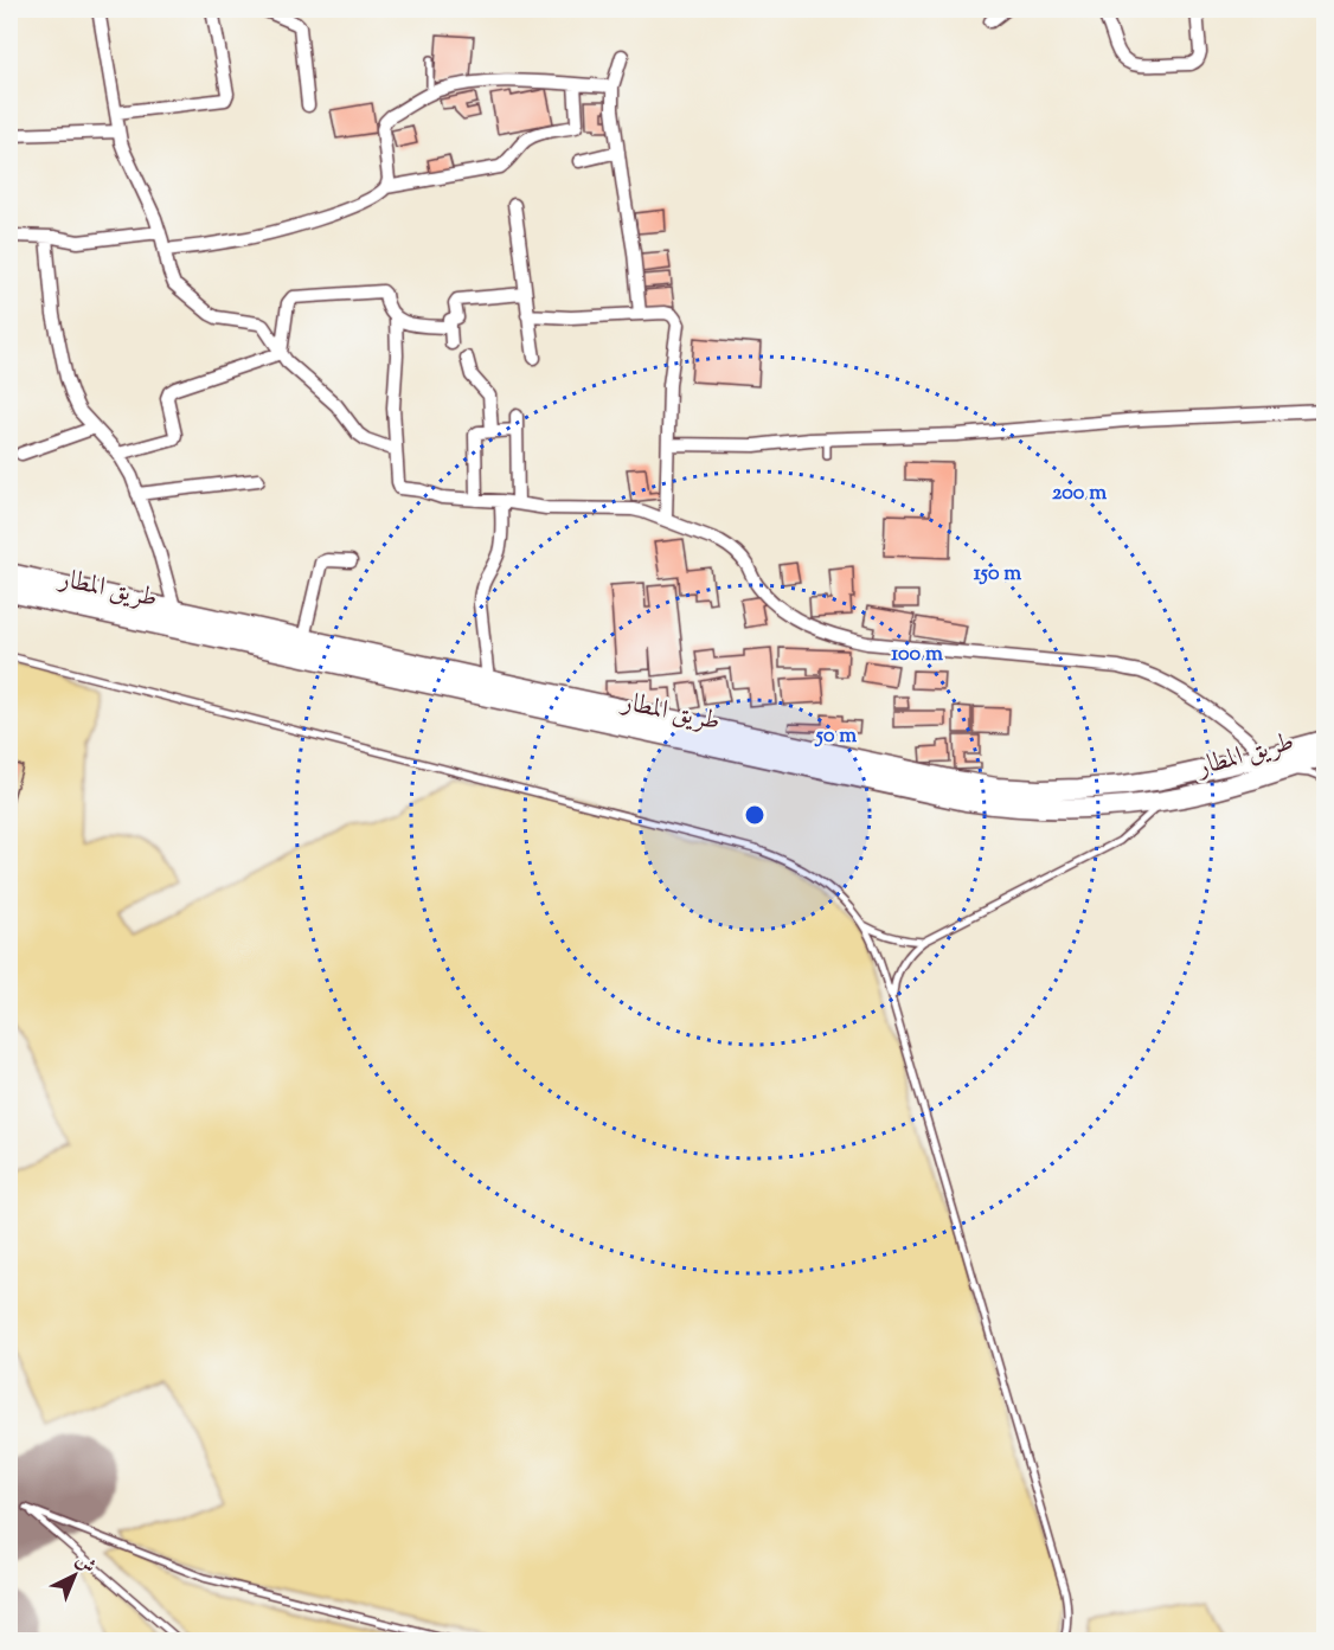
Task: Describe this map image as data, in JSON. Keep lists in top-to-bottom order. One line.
{"streets":{"main road":["طريق المطار"]},"north":"top right","rings":["200 m","150 m","100 m","50 m"]}
